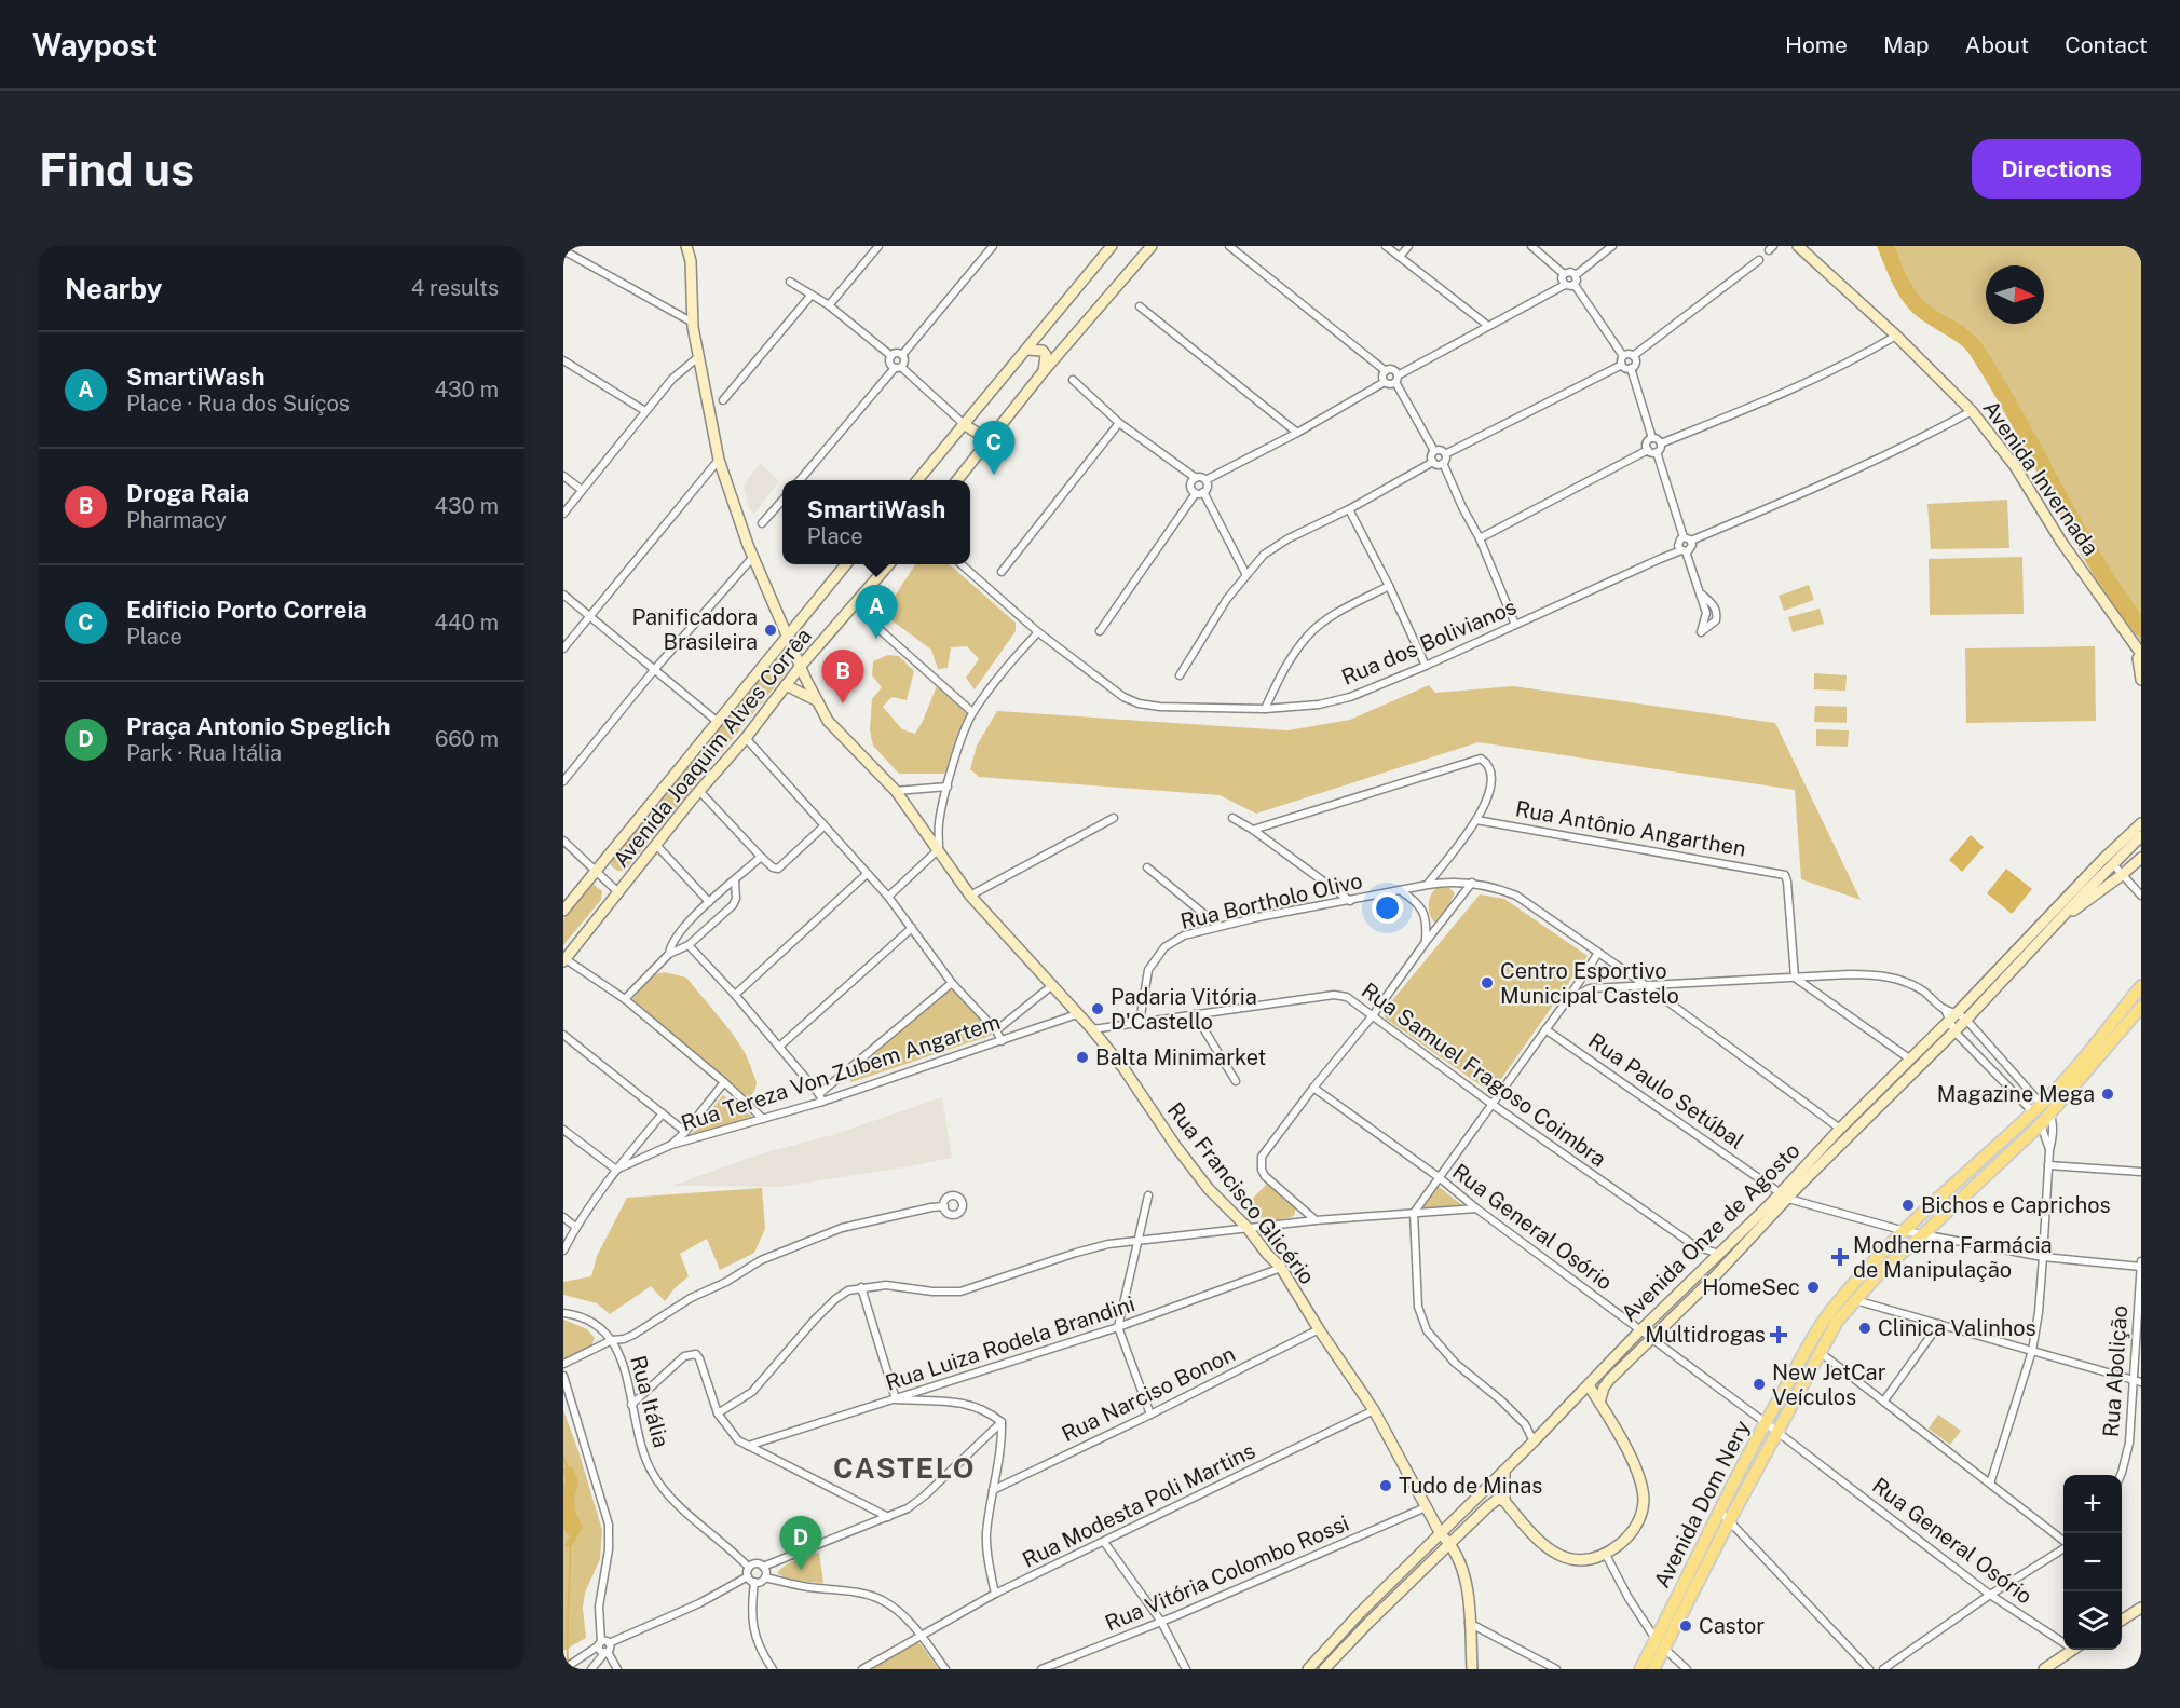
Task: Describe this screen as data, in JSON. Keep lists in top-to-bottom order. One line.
{"streets":{"main road":["Avenida Invernada","Avenida Joaquim Alves Corrêa","Rua Francisco Glicério","Avenida Onze de Agosto","Avenida Dom Nery"],"street":["Rua dos Bolivianos","Rua Antônio Angarthen","Rua Bortholo Olivo","Rua Tereza Von Zubem Angartem","Rua Samuel Fragoso Coimbra","Rua Paulo Setúbal","Rua General Osório","Rua Luiza Rodela Brandini","Rua Abolição","Rua Narciso Bonon","Rua Itália","Rua Modesta Poli Martins","Rua Vitória Colombo Rossi"]},"crossings":[["Avenida Joaquim Alves Corrêa","Rua Francisco Glicério"],["Rua Bortholo Olivo","Rua Samuel Fragoso Coimbra"],["Rua Bortholo Olivo","Avenida Onze de Agosto"],["Rua Tereza Von Zubem Angartem","Rua Francisco Glicério"],["Rua Samuel Fragoso Coimbra","Rua Francisco Glicério"],["Rua Samuel Fragoso Coimbra","Avenida Onze de Agosto"],["Rua Paulo Setúbal","Avenida Onze de Agosto"],["Rua Paulo Setúbal","Rua Abolição"],["Rua Paulo Setúbal","Avenida Dom Nery"],["Rua Francisco Glicério","Avenida Onze de Agosto"],["Rua Francisco Glicério","Rua Luiza Rodela Brandini"],["Rua Francisco Glicério","Rua Narciso Bonon"],["Rua Francisco Glicério","Rua Modesta Poli Martins"],["Rua Francisco Glicério","Rua Vitória Colombo Rossi"],["Rua General Osório","Avenida Onze de Agosto"],["Rua General Osório","Avenida Dom Nery"]],"districts":["CASTELO"],"places":{"other":["Panificadora Brasileira","Centro Esportivo Municipal Castelo","Padaria Vitória D'Castello","Balta Minimarket","Magazine Mega","Bichos e Caprichos","HomeSec","Clinica Valinhos","New JetCar Veículos","Tudo de Minas","Castor"],"health":["Modherna Farmácia de Manipulação","Multidrogas"]},"north":"right","page":{"header":"Waypost","nav":["Home","Map","About","Contact"],"buttons":"Directions","title":"Find us","heading":["Nearby","4 results"],"list":[{"mark":"A","name":"SmartiWash","note":"Place · Rua dos Suíços","value":"430 m"},{"mark":"B","name":"Droga Raia","note":"Pharmacy","value":"430 m"},{"mark":"C","name":"Edificio Porto Correia","note":"Place","value":"440 m"},{"mark":"D","name":"Praça Antonio Speglich","note":"Park · Rua Itália","value":"660 m"}],"pins":["C","A","B","D"],"popup":["SmartiWash","Place"],"map_buttons":["+","−"]}}
